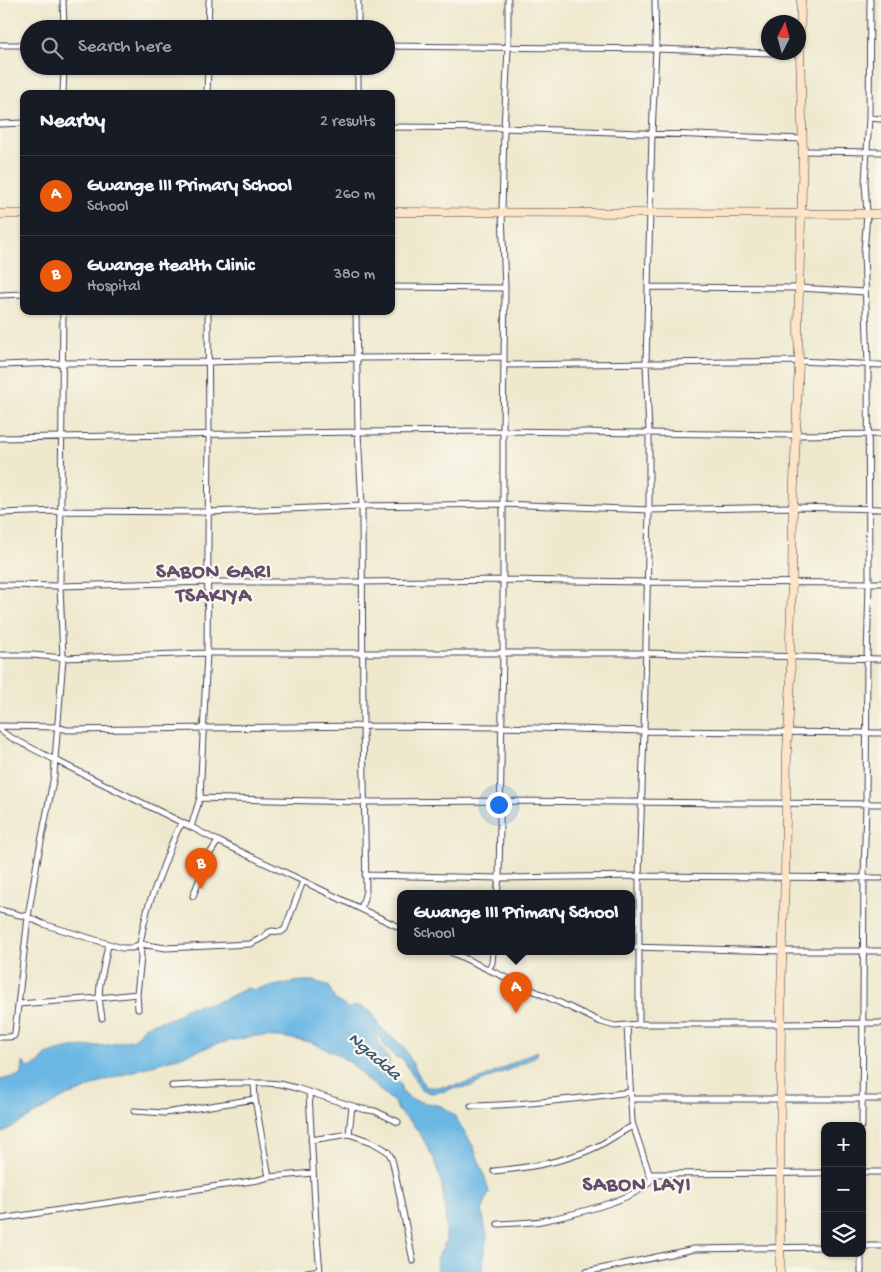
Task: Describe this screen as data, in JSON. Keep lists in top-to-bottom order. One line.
{"districts":["SABON GARI TSAKIYA","SABON LAYI"],"water":["Ngadda"],"north":"top","page":{"search":"Search here","heading":["Nearby","2 results"],"list":[{"mark":"A","name":"Gwange III Primary School","note":"School","value":"260 m"},{"mark":"B","name":"Gwange Health Clinic","note":"Hospital","value":"380 m"}],"pins":["B","A"],"popup":["Gwange III Primary School","School"],"map_buttons":["+","−"]}}
